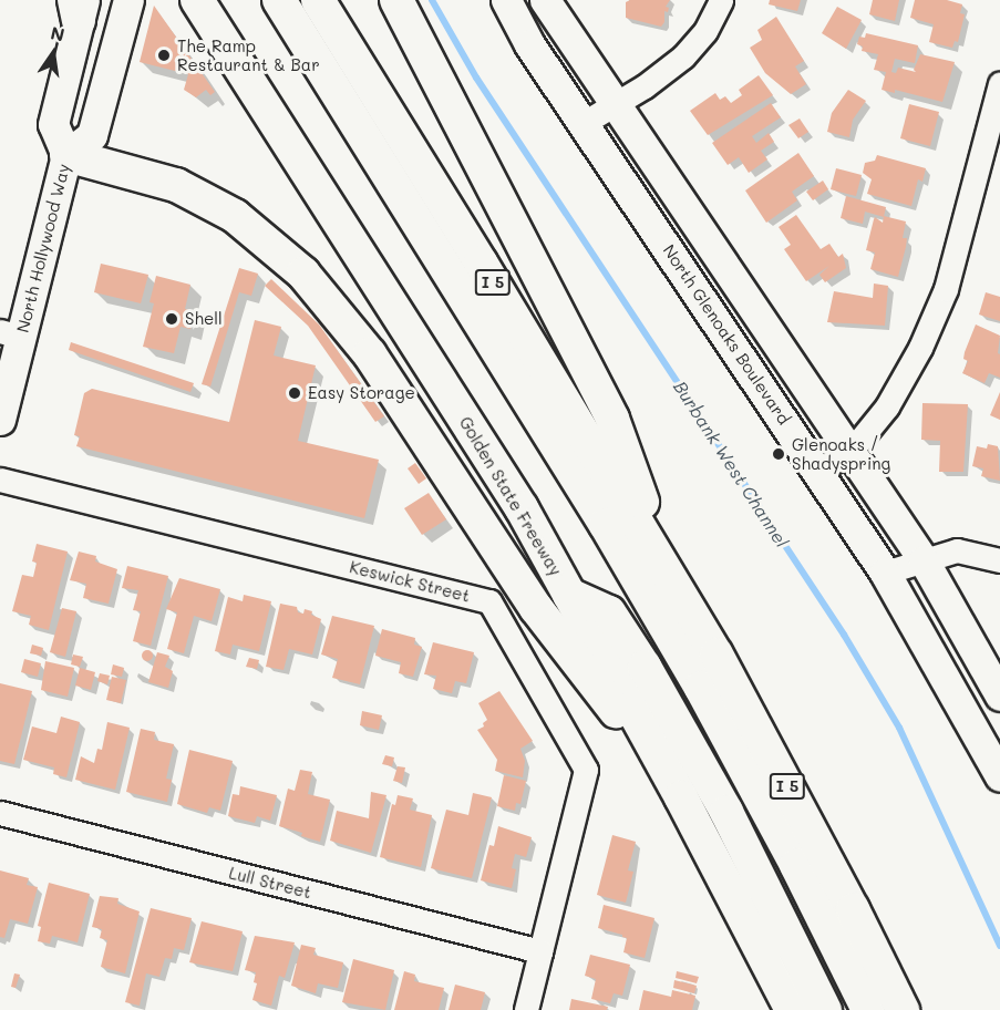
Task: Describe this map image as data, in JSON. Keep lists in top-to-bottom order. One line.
{"streets":{"highway":["I 5","Golden State Freeway"],"main road":["North Hollywood Way","North Glenoaks Boulevard"],"street":["Keswick Street","Lull Street"]},"crossings":[["Keswick Street","Lull Street"]],"water":["Burbank West Channel"],"places":["The Ramp Restaurant & Bar","Shell","Easy Storage","Glenoaks / Shadyspring"],"north":"top"}
